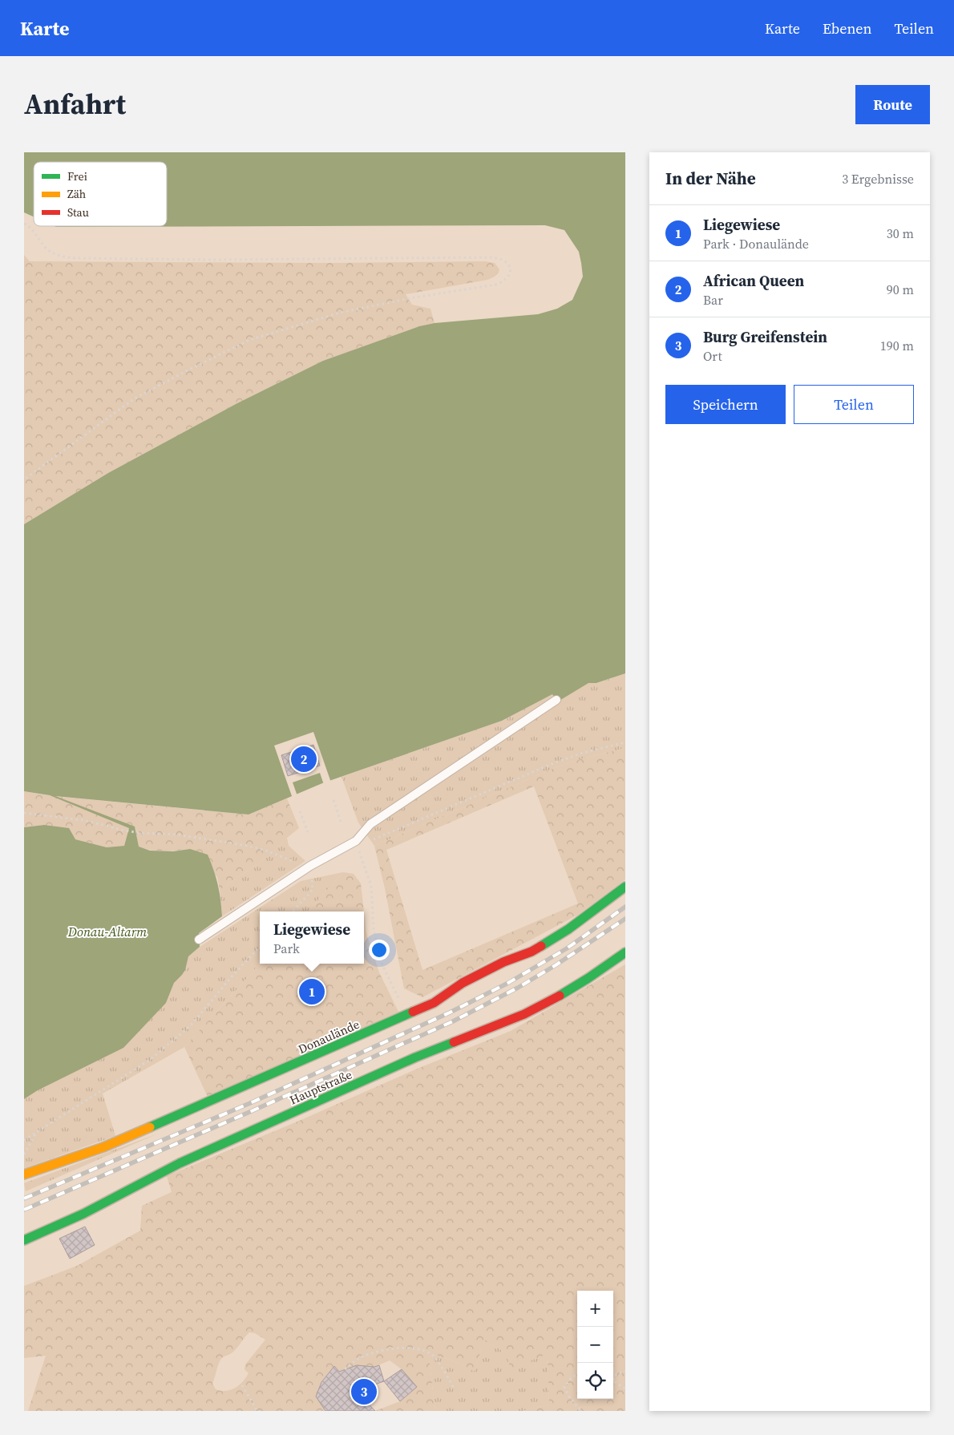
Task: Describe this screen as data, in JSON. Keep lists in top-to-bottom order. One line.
{"streets":{"street":["Donaulände","Hauptstraße"]},"water":["Donau-Altarm"],"legend":["Frei","Zäh","Stau"],"page":{"header":"Karte","nav":["Karte","Ebenen","Teilen"],"title":"Anfahrt","buttons":["Route",["Speichern","Teilen"]],"heading":["In der Nähe","3 Ergebnisse"],"list":[{"mark":"1","name":"Liegewiese","note":"Park · Donaulände","value":"30 m"},{"mark":"2","name":"African Queen","note":"Bar","value":"90 m"},{"mark":"3","name":"Burg Greifenstein","note":"Ort","value":"190 m"}],"pins":["2","1","3"],"popup":["Liegewiese","Park"],"map_buttons":["+","−"]}}
